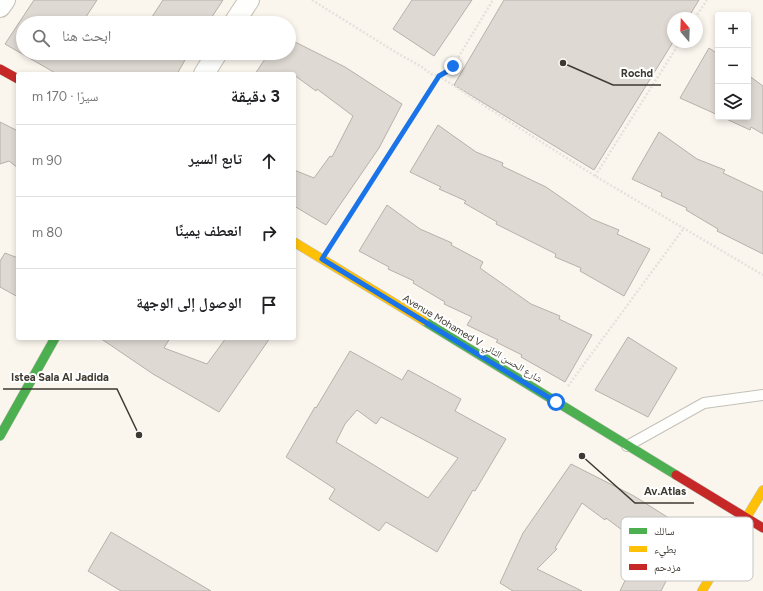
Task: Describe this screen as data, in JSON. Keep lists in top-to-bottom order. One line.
{"streets":{"street":["Avenue Mohamed V شارع الحسن الثاني"]},"places":["Rochd","Istea Sala Al Jadida","Av.Atlas"],"legend":["سالك","بطيء","مزدحم"],"north":"top","page":{"map_buttons":["+","−"],"search":"ابحث هنا","heading":["3 دقيقة","سيرًا · 170 m"],"list":[["تابع السير","90 m"],["انعطف يمينًا","80 m"],"الوصول إلى الوجهة"]}}
